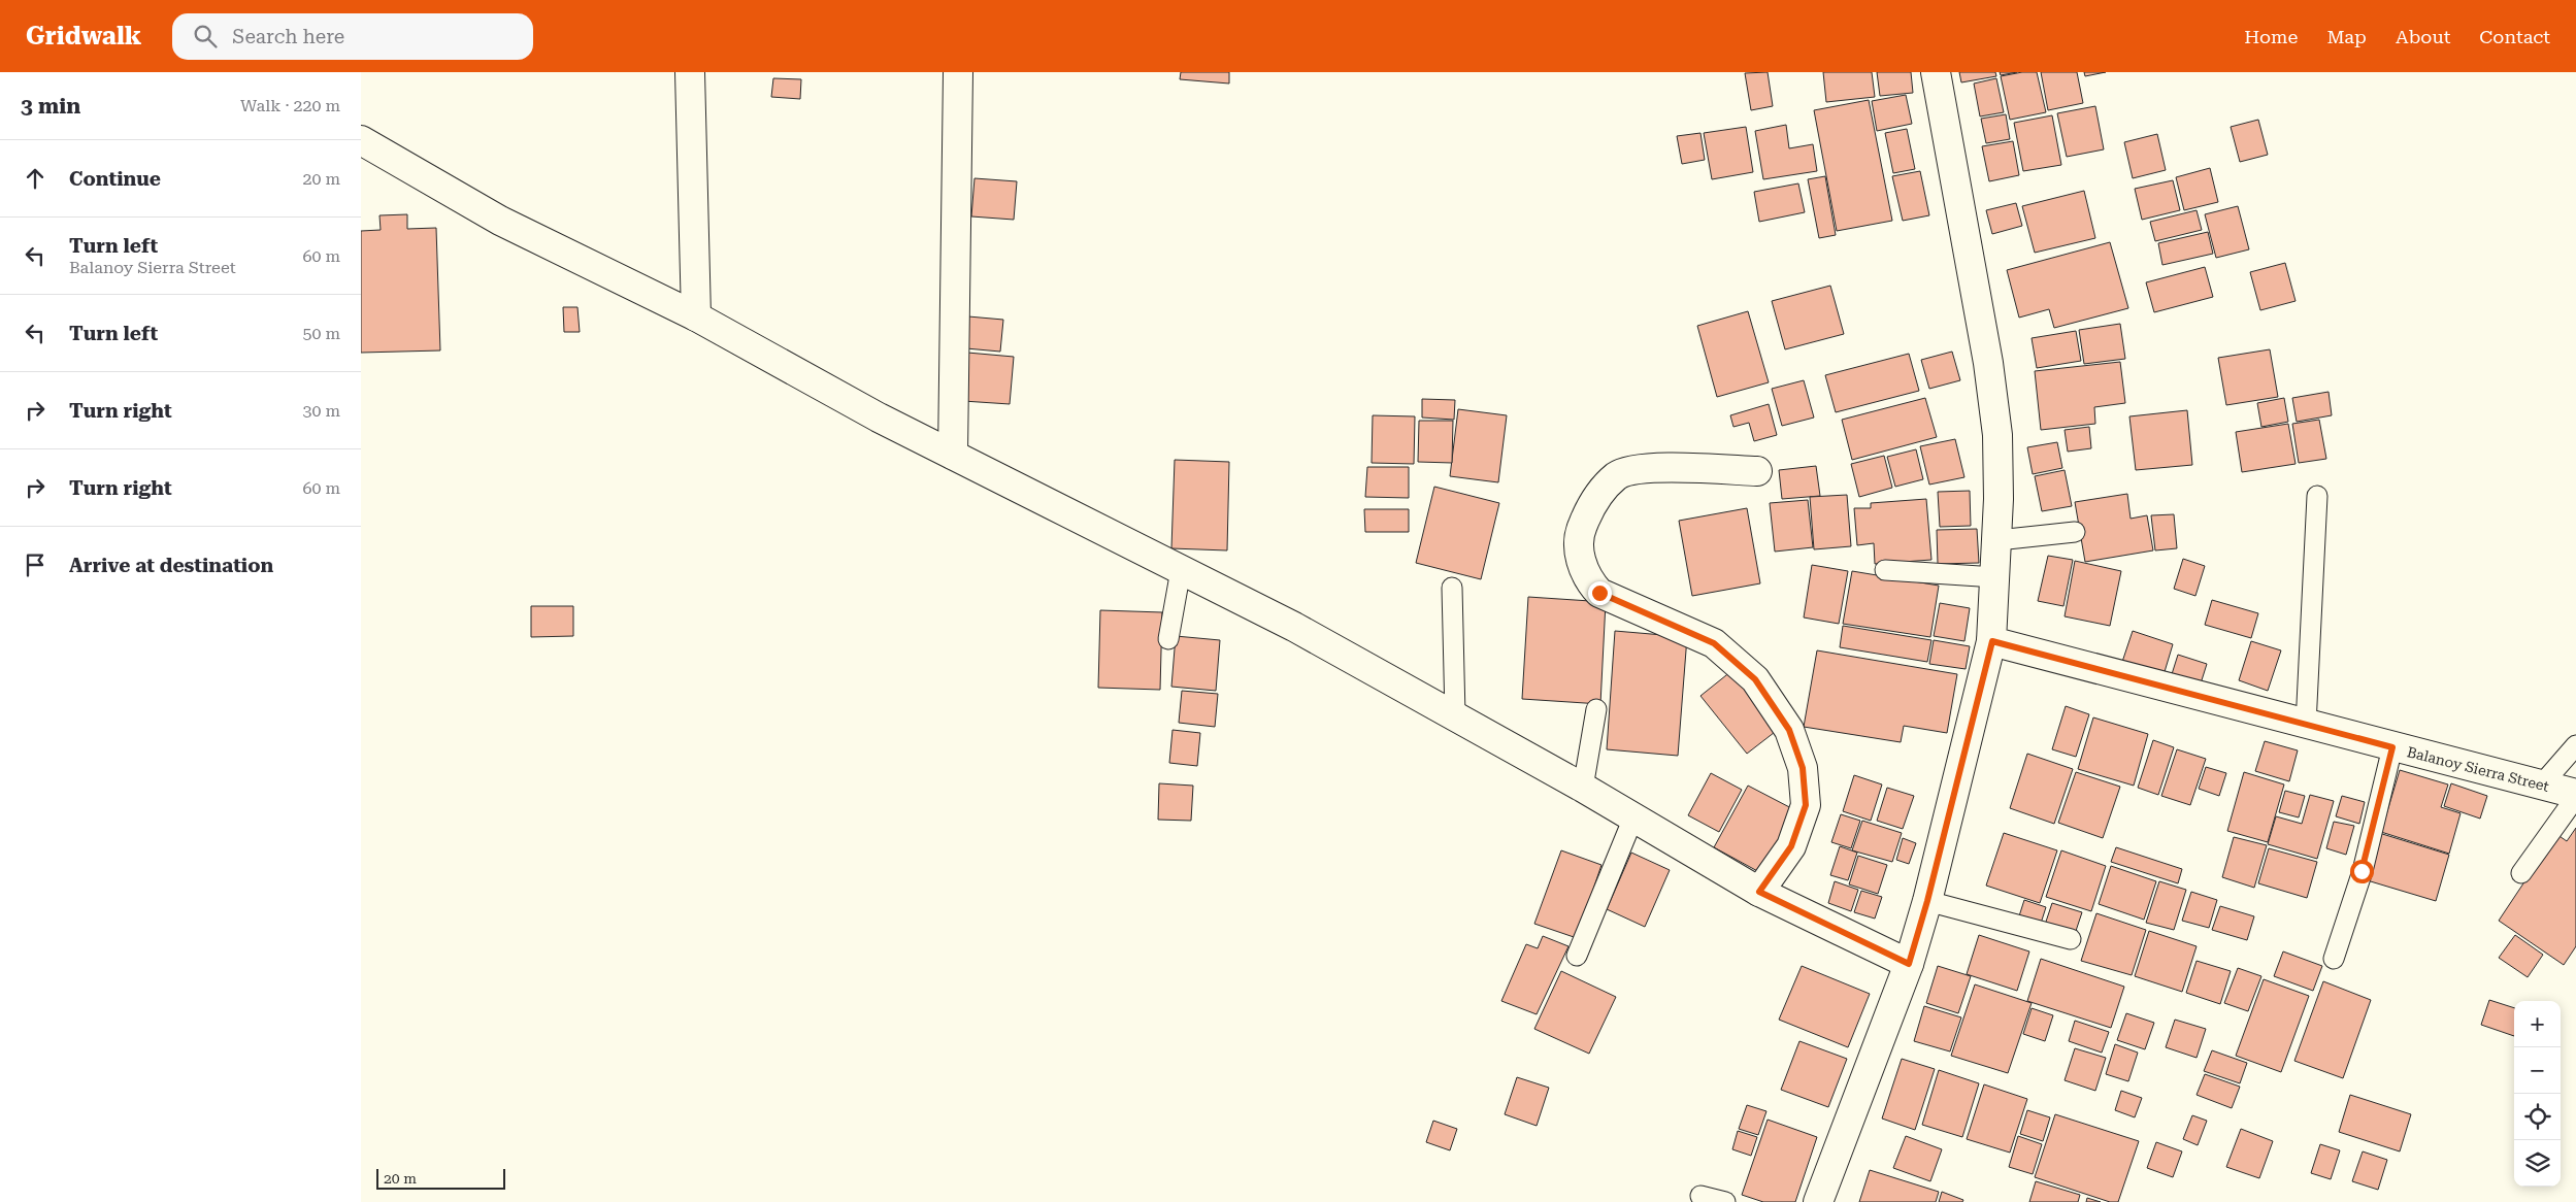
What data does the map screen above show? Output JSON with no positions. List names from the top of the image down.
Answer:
{
  "streets": {
    "street": ["Balanoy Sierra Street"]
  },
  "scale_bar": "20 m",
  "page": {
    "header": "Gridwalk",
    "search": "Search here",
    "nav": [
      "Home",
      "Map",
      "About",
      "Contact"
    ],
    "heading": ["3 min", "Walk · 220 m"],
    "list": [
      ["Continue", "20 m"],
      ["Turn left", "Balanoy Sierra Street", "60 m"],
      ["Turn left", "50 m"],
      ["Turn right", "30 m"],
      ["Turn right", "60 m"],
      "Arrive at destination"
    ],
    "map_buttons": ["+", "−"],
    "scale": "20 m"
  }
}
